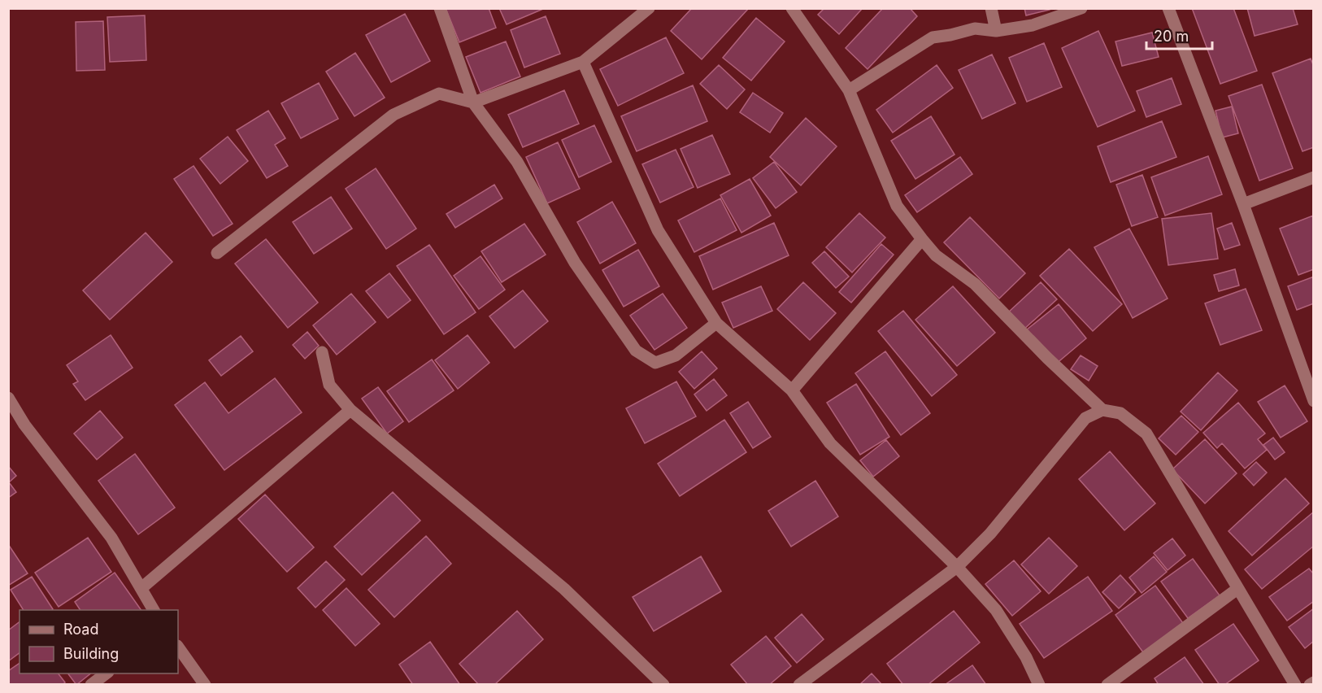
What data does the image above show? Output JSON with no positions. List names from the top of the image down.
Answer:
{
  "legend": ["Road", "Building"],
  "scale_bar": "20 m"
}
